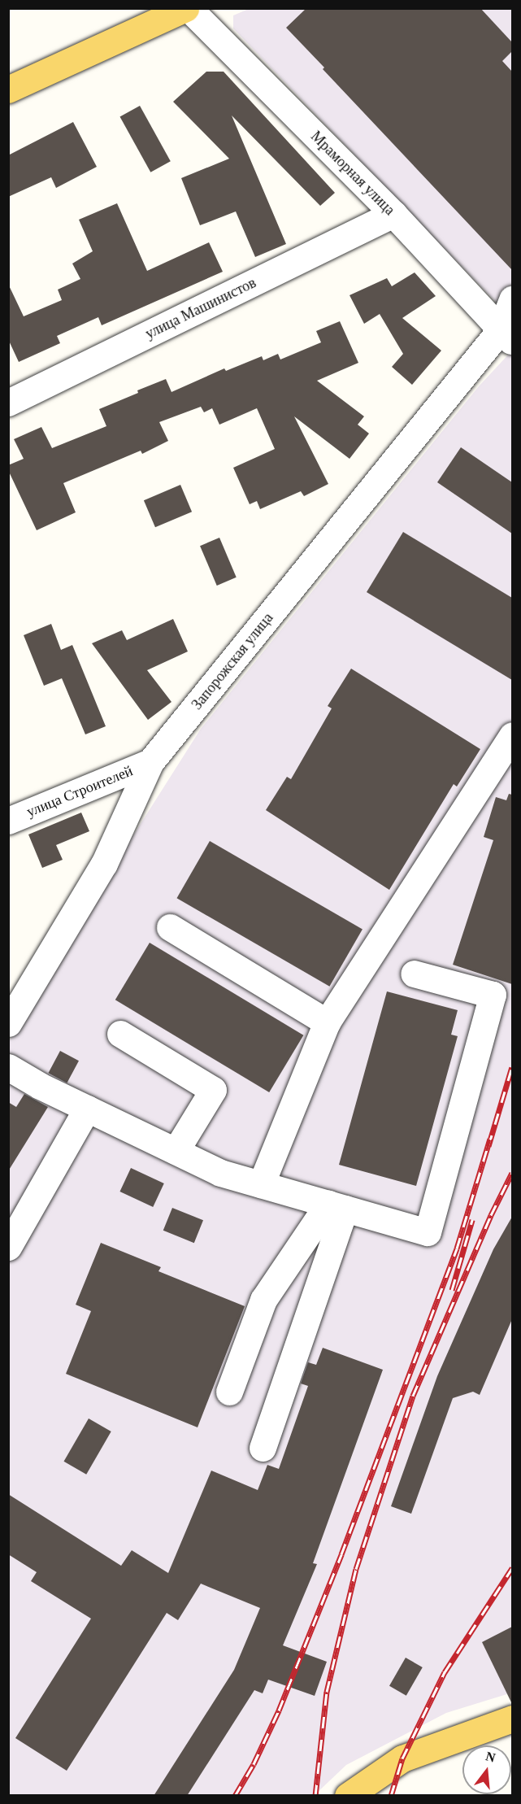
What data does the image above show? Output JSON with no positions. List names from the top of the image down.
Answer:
{
  "streets": {
    "street": [
      "Мраморная улица",
      "улица Машинистов",
      "Запорожская улица",
      "улица Строителей"
    ]
  },
  "crossings": [
    ["Мраморная улица", "улица Машинистов"],
    ["Мраморная улица", "Запорожская улица"],
    ["Запорожская улица", "улица Строителей"]
  ],
  "north": "top"
}
